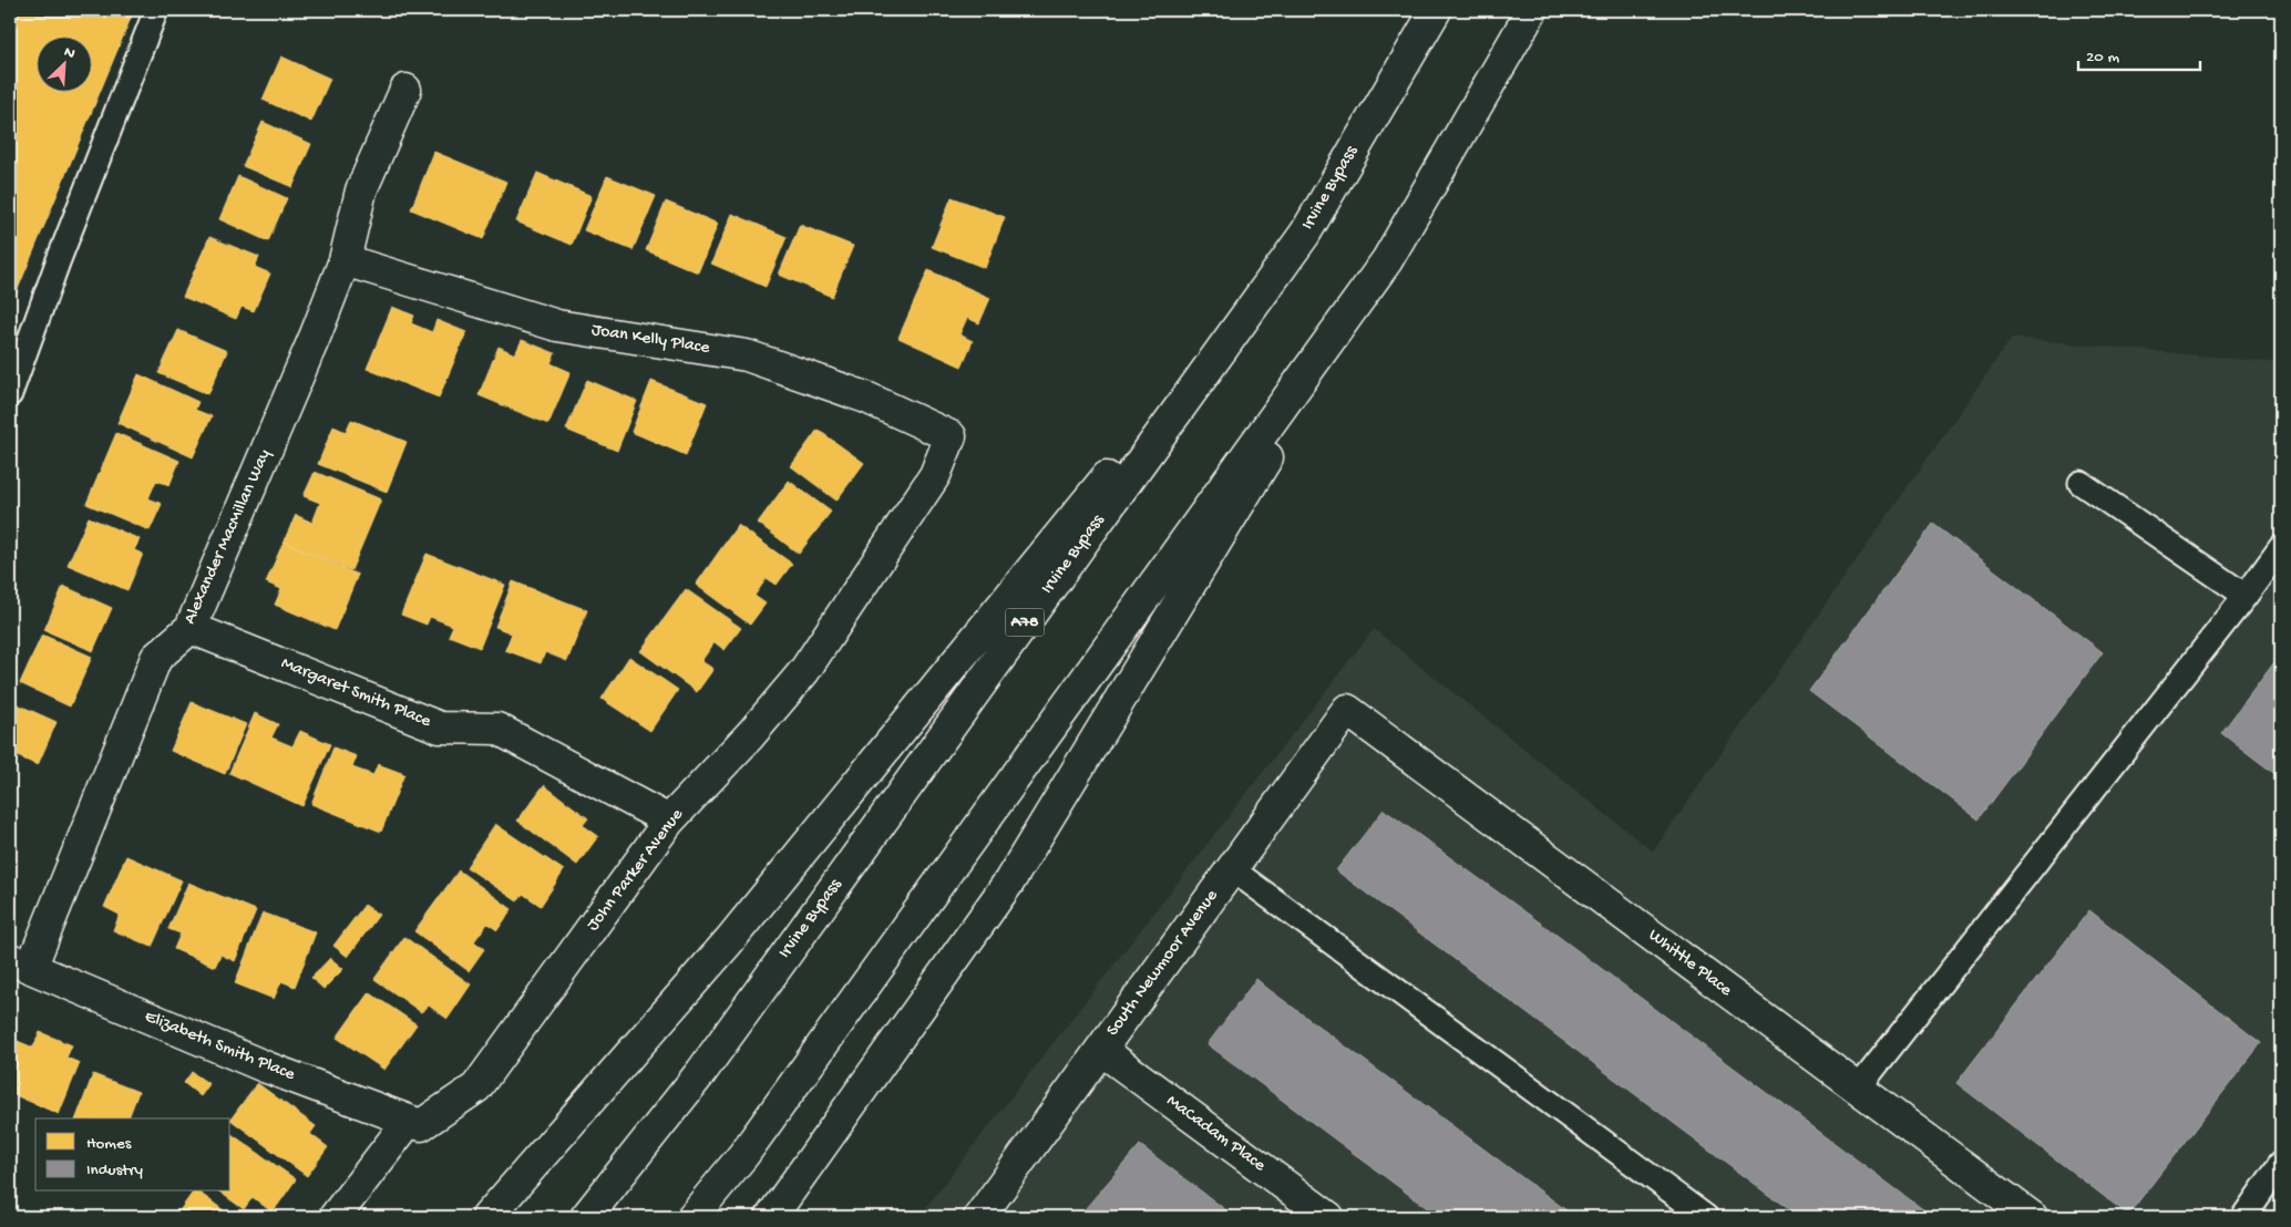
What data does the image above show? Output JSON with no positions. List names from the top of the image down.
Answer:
{
  "streets": {
    "main road": [
      "Irvine Bypass",
      "Joan Kelly Place",
      "Alexander MacMillan Way",
      "A78",
      "Margaret Smith Place",
      "John Parker Avenue",
      "South Newmoor Avenue",
      "Whittle Place",
      "Elizabeth Smith Place",
      "MaCadam Place"
    ]
  },
  "crossings": [
    ["Irvine Bypass", "A78"],
    ["Joan Kelly Place", "Alexander MacMillan Way"],
    ["Joan Kelly Place", "John Parker Avenue"],
    ["Alexander MacMillan Way", "Margaret Smith Place"],
    ["Alexander MacMillan Way", "Elizabeth Smith Place"],
    ["Margaret Smith Place", "John Parker Avenue"],
    ["John Parker Avenue", "Elizabeth Smith Place"],
    ["South Newmoor Avenue", "Whittle Place"],
    ["South Newmoor Avenue", "MaCadam Place"]
  ],
  "legend": ["Homes", "Industry"],
  "scale_bar": "20 m",
  "north": "top right"
}
